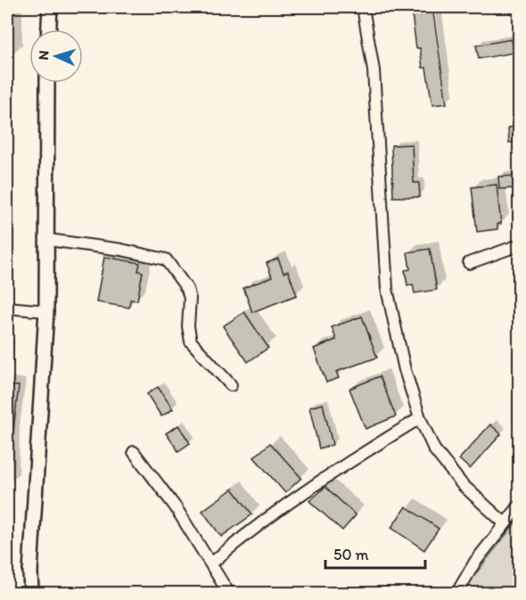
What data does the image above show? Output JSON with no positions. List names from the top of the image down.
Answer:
{
  "scale_bar": "50 m",
  "north": "left"
}
